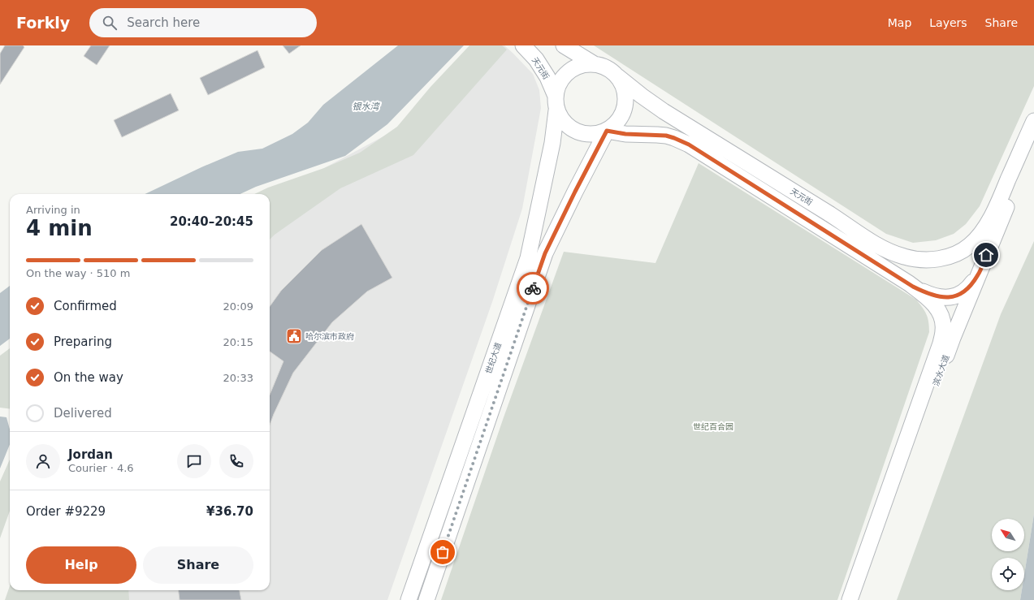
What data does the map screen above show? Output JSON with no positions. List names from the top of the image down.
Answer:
{
  "streets": {
    "main road": ["天元街", "世纪大道", "滨水大道"]
  },
  "crossings": [
    ["天元街", "世纪大道"],
    ["天元街", "滨水大道"]
  ],
  "water": ["银水湾"],
  "parks": ["世纪百合园"],
  "places": {
    "public building": ["哈尔滨市政府"]
  },
  "north": "top left",
  "page": {
    "header": "Forkly",
    "search": "Search here",
    "nav": ["Map", "Layers", "Share"],
    "heading": ["4 min", "Arriving in", "20:40–20:45"],
    "panel": [
      "Jordan",
      "Courier · 4.6",
      "Order #9229",
      "¥36.70"
    ],
    "bar": "On the way · 510 m",
    "list": [
      ["Confirmed", "20:09"],
      ["Preparing", "20:15"],
      ["On the way", "20:33"],
      "Delivered"
    ],
    "buttons": ["Help", "Share"]
  }
}
